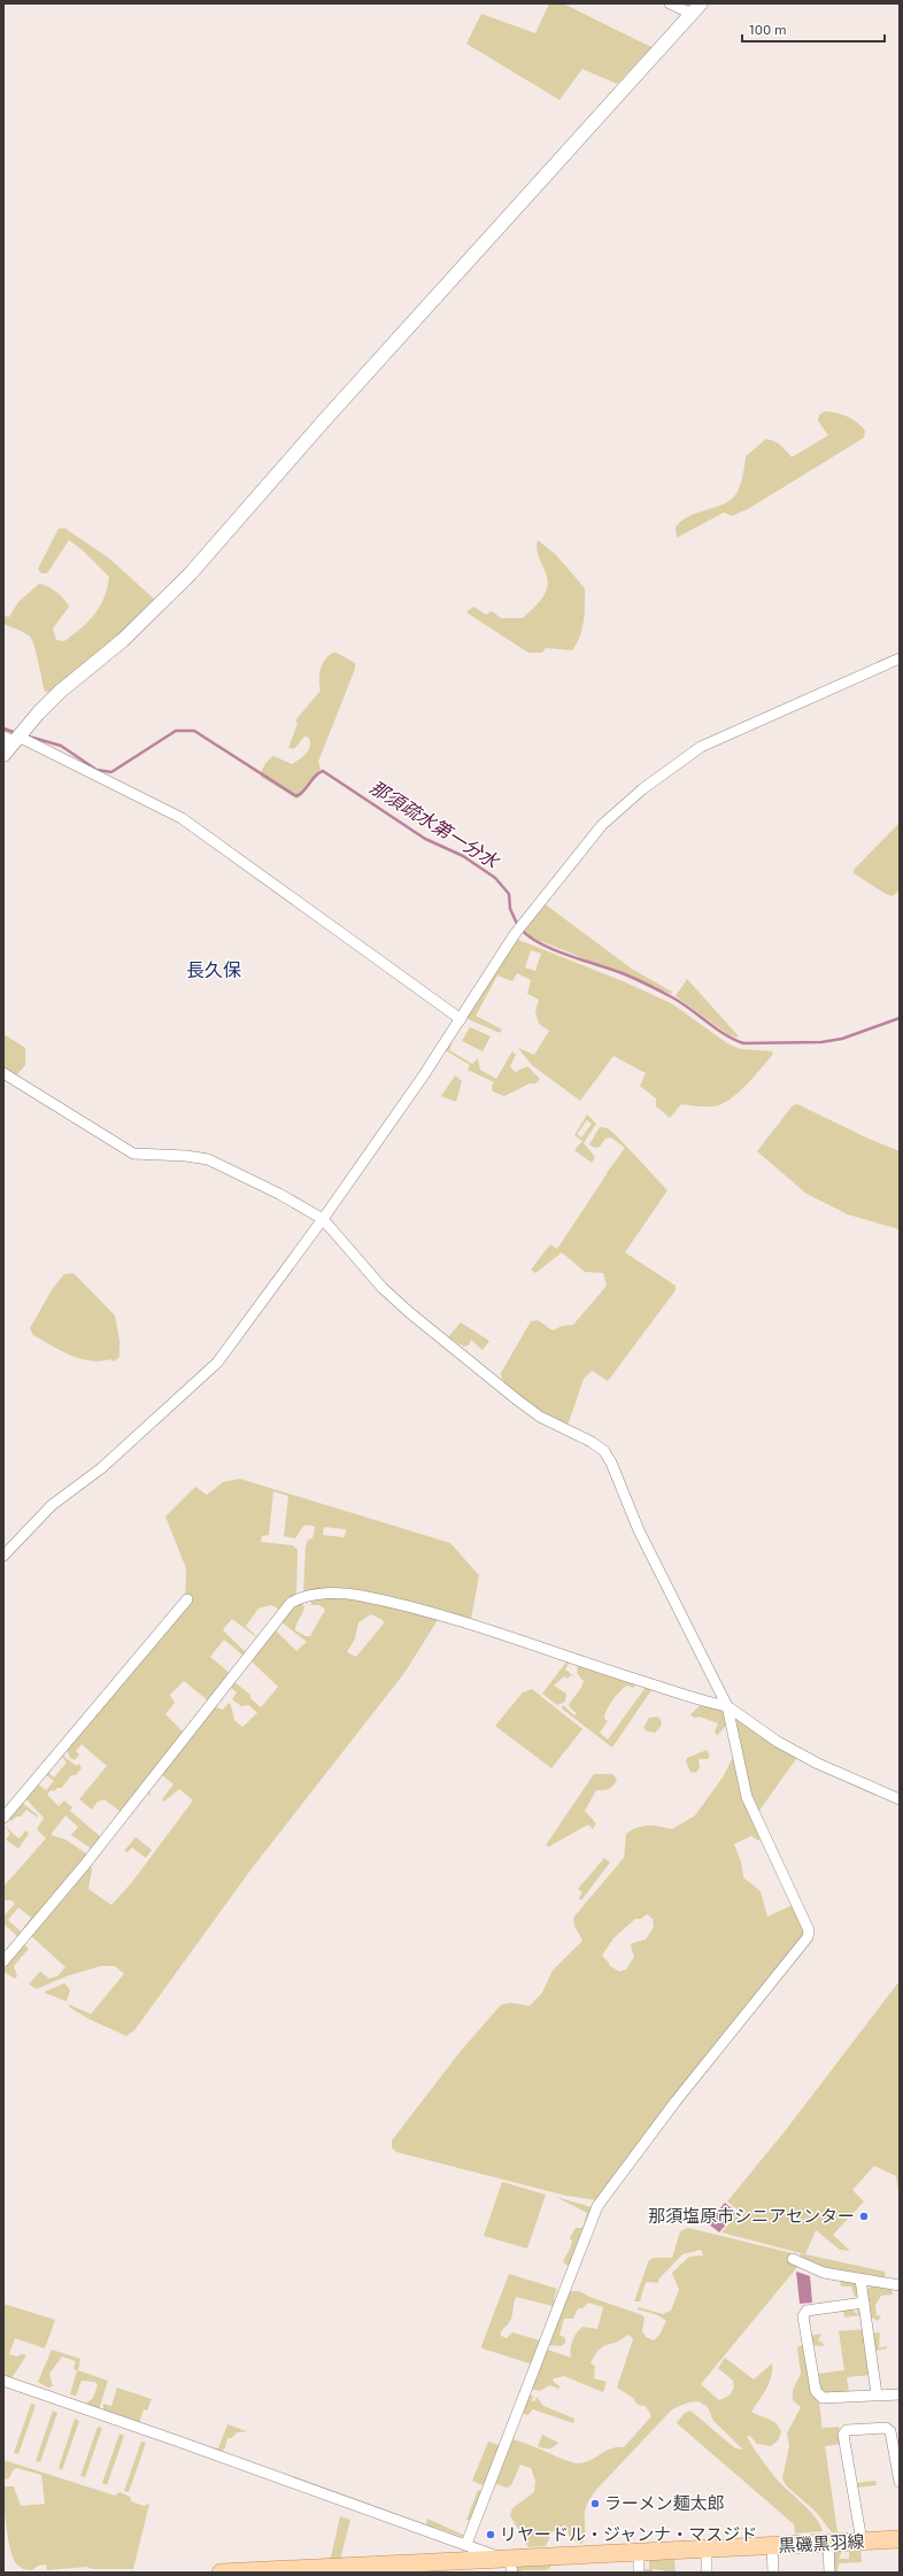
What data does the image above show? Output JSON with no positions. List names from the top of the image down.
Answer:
{
  "streets": {
    "main road": ["黒磯黒羽線"]
  },
  "districts": ["長久保"],
  "water": ["那須疏水第一分水"],
  "places": ["那須塩原市シニアセンター", "ラーメン麺太郎", "リヤードル・ジャンナ・マスジド"],
  "scale_bar": "100 m"
}
